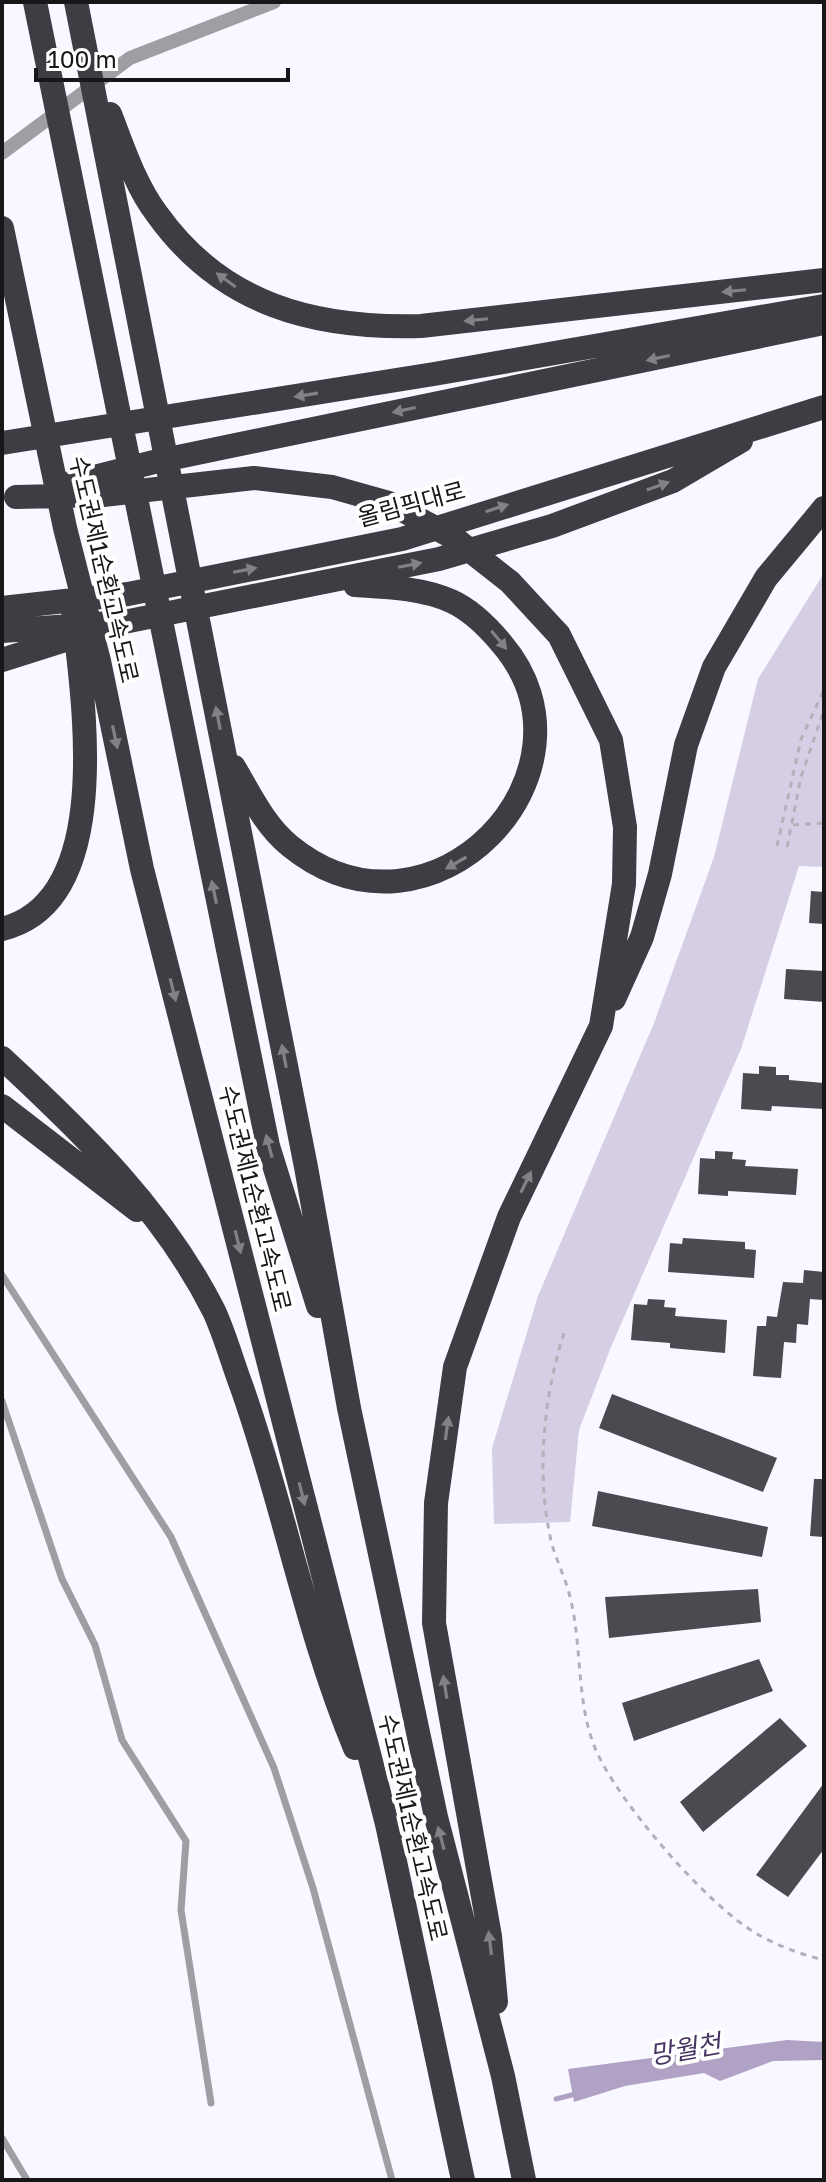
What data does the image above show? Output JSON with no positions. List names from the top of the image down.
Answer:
{
  "streets": {
    "highway": ["올림픽대로", "수도권제1순환고속도로"]
  },
  "water": ["망월천"],
  "scale_bar": "100 m"
}
